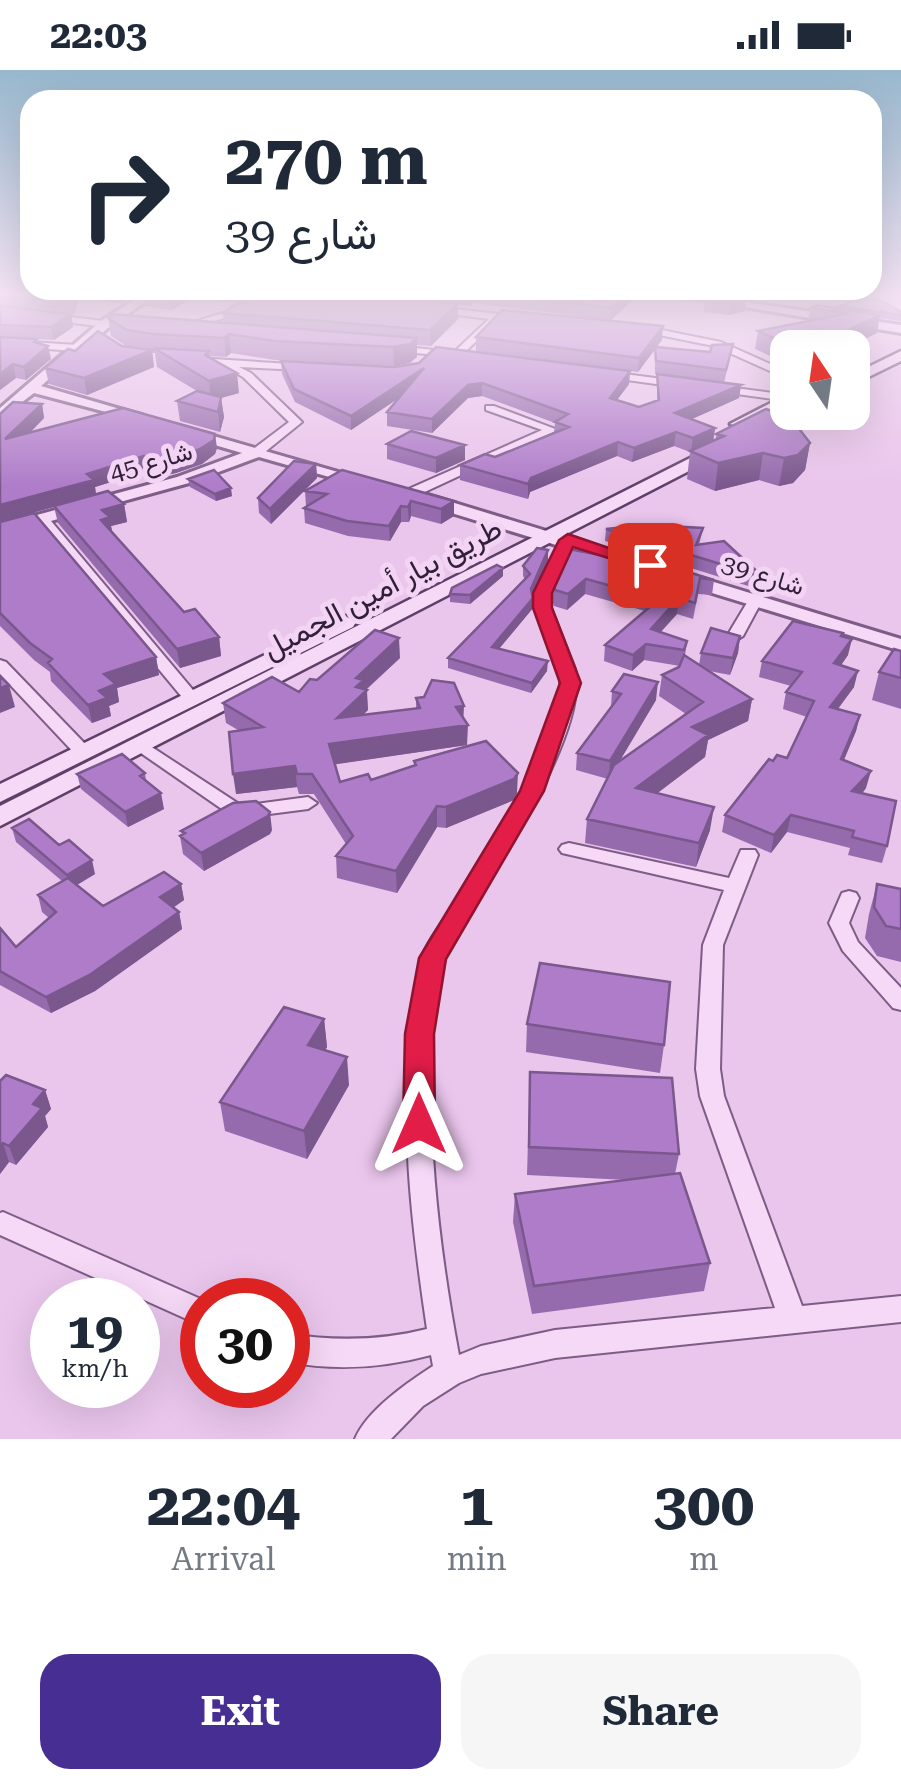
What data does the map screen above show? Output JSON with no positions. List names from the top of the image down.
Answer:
{
  "streets": {
    "main road": ["طريق بيار أمين الجميل"],
    "street": ["شارع 45", "شارع 39"]
  },
  "crossings": [
    ["شارع 39", "طريق بيار أمين الجميل"]
  ],
  "north": "top",
  "page": {
    "status": "22:03",
    "turn": ["270 m", "شارع 39"],
    "speed": "19 km/h",
    "limit": "30",
    "eta": [
      "22:04",
      "Arrival",
      "1",
      "min",
      "300",
      "m"
    ],
    "buttons": ["Exit", "Share"]
  }
}
